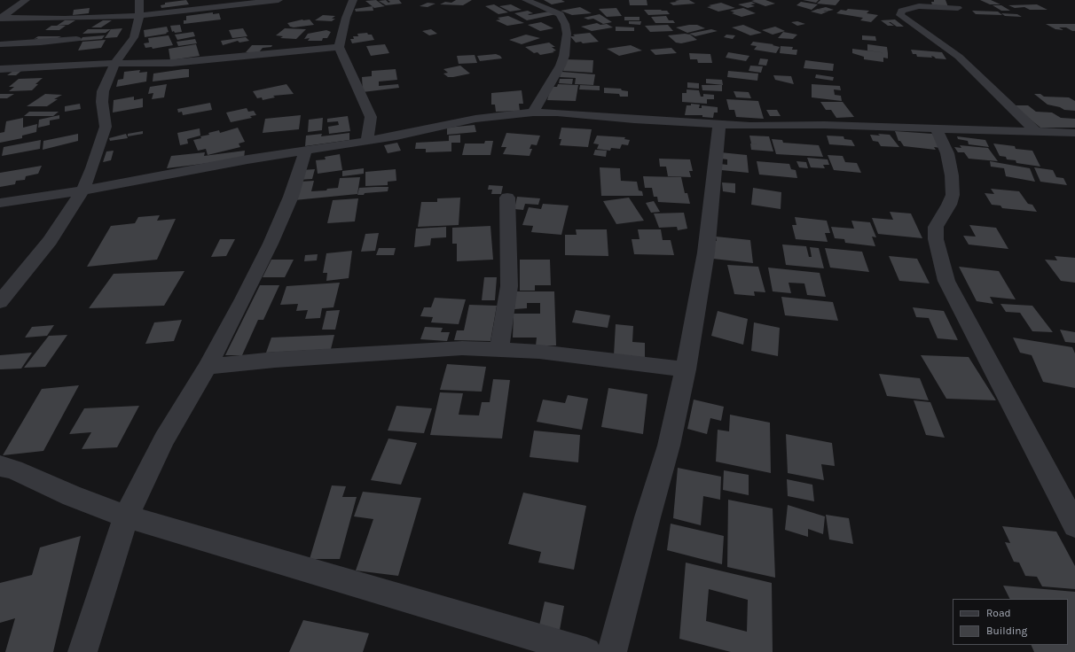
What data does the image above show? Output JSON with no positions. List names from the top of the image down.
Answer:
{
  "legend": ["Road", "Building"]
}
